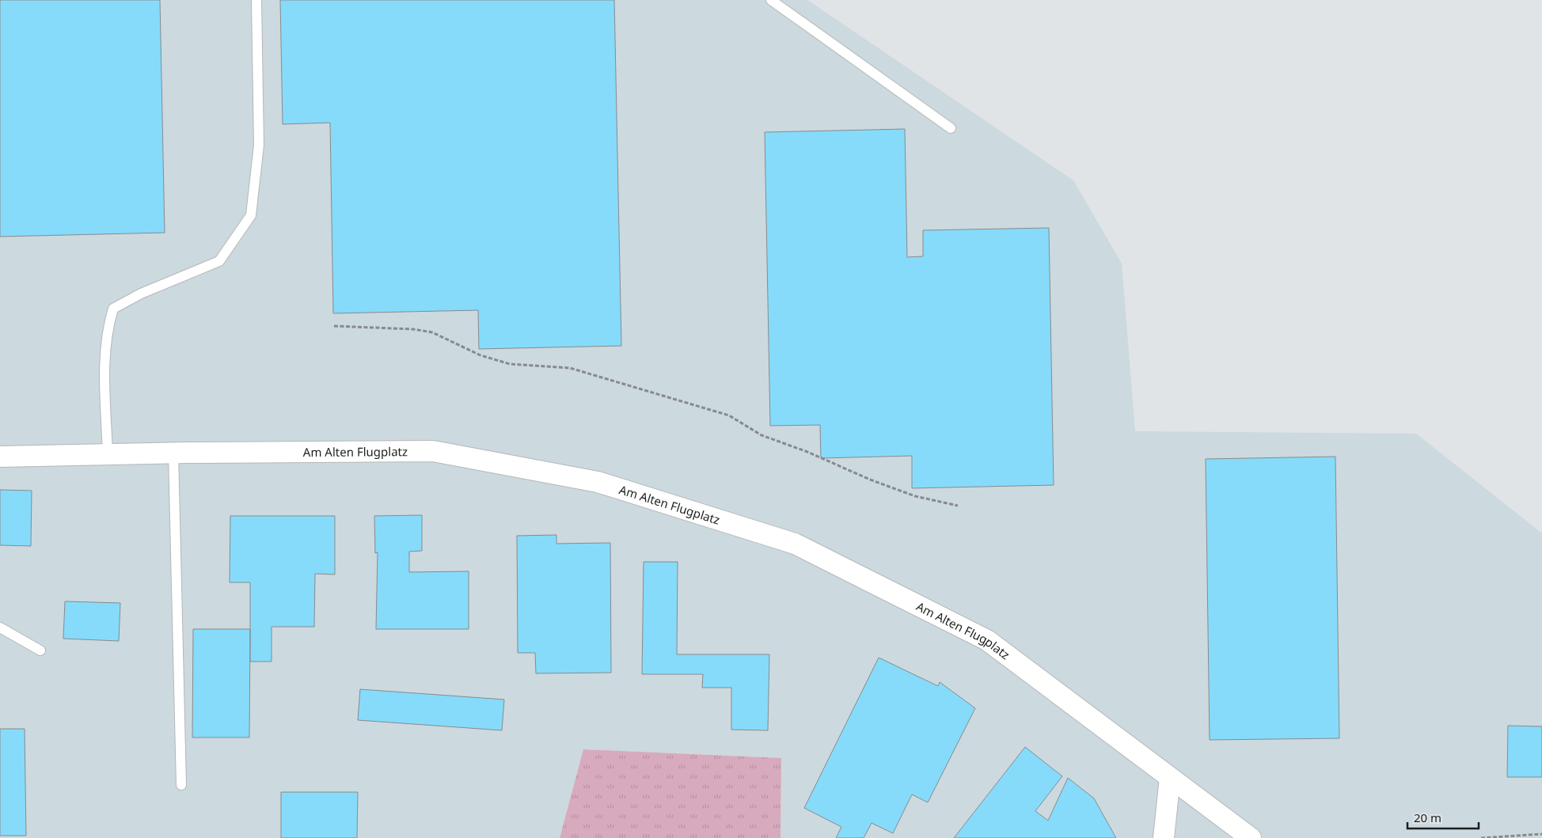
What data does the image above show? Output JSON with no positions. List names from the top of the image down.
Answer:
{
  "streets": {
    "street": ["Am Alten Flugplatz"]
  },
  "scale_bar": "20 m"
}
